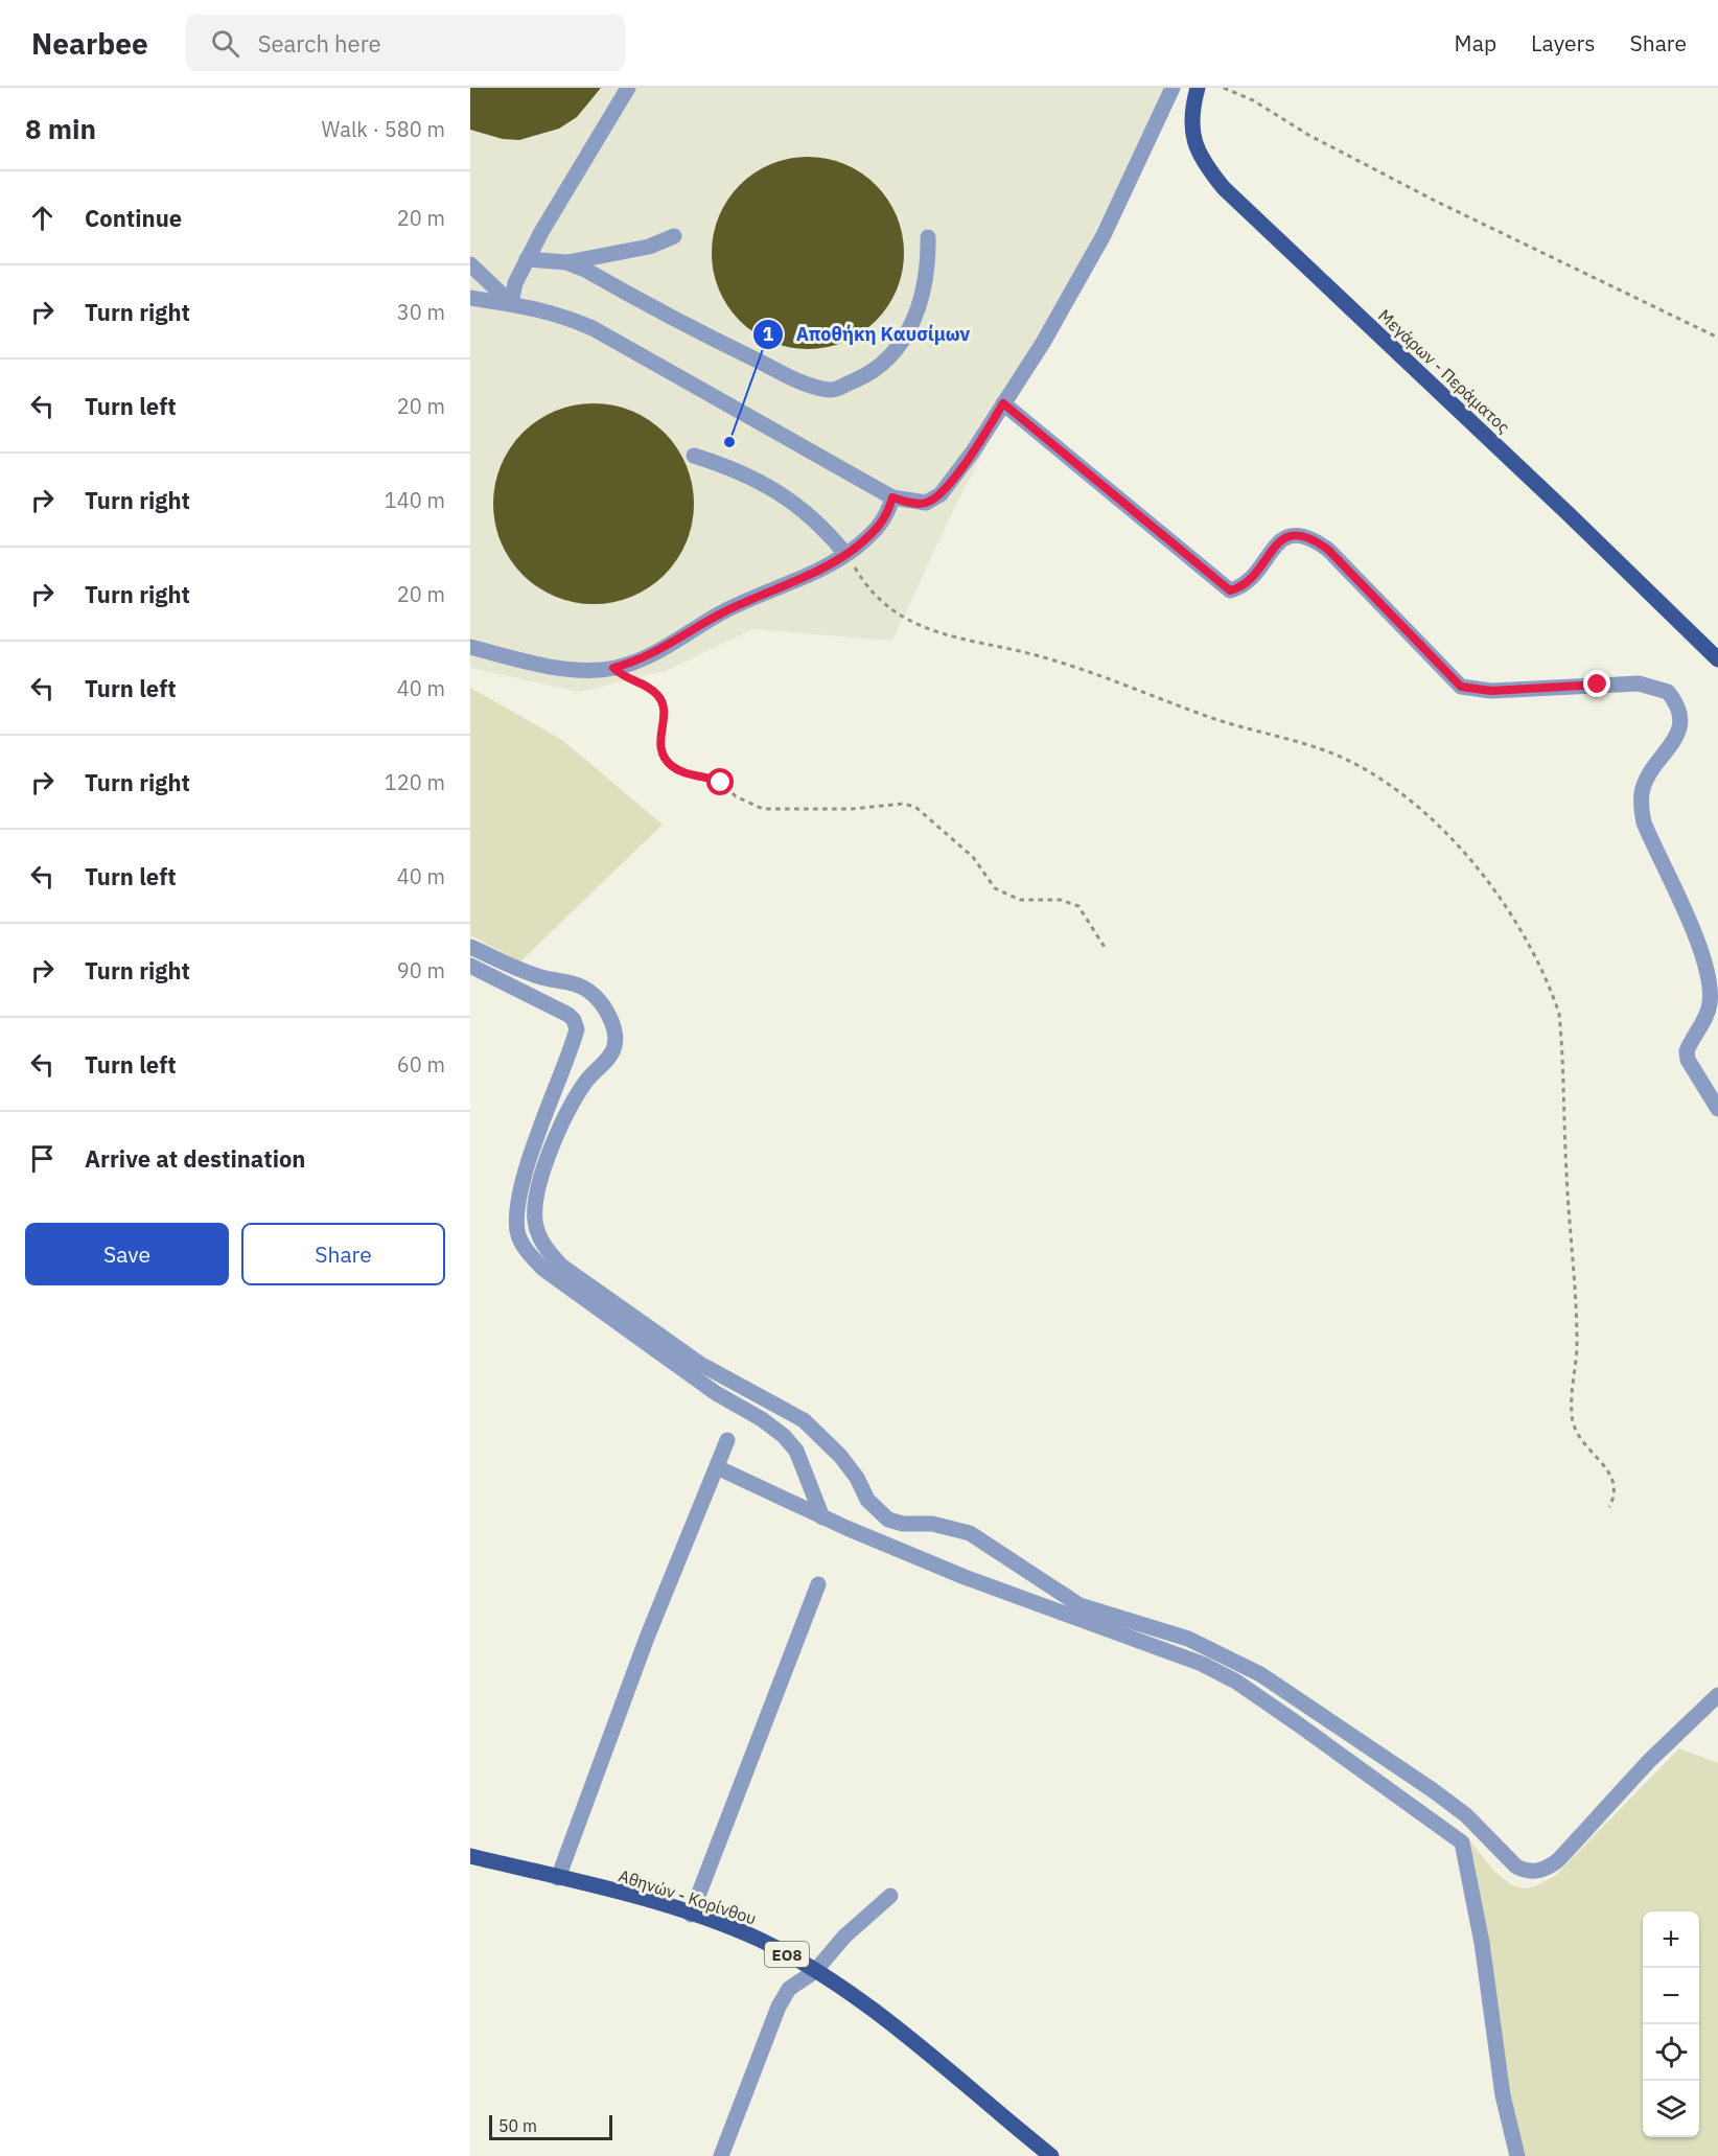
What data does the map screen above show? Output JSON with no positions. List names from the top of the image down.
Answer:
{
  "streets": {
    "main road": ["Μεγάρων - Περάματος", "Αθηνών - Κορίνθου", "ΕΟ8"]
  },
  "places": ["Αποθήκη Καυσίμων"],
  "scale_bar": "50 m",
  "page": {
    "header": "Nearbee",
    "search": "Search here",
    "nav": ["Map", "Layers", "Share"],
    "heading": ["8 min", "Walk · 580 m"],
    "list": [
      ["Continue", "20 m"],
      ["Turn right", "30 m"],
      ["Turn left", "20 m"],
      ["Turn right", "140 m"],
      ["Turn right", "20 m"],
      ["Turn left", "40 m"],
      ["Turn right", "120 m"],
      ["Turn left", "40 m"],
      ["Turn right", "90 m"],
      ["Turn left", "60 m"],
      "Arrive at destination"
    ],
    "buttons": ["Save", "Share"],
    "map_buttons": ["+", "−"],
    "scale": "50 m"
  }
}
